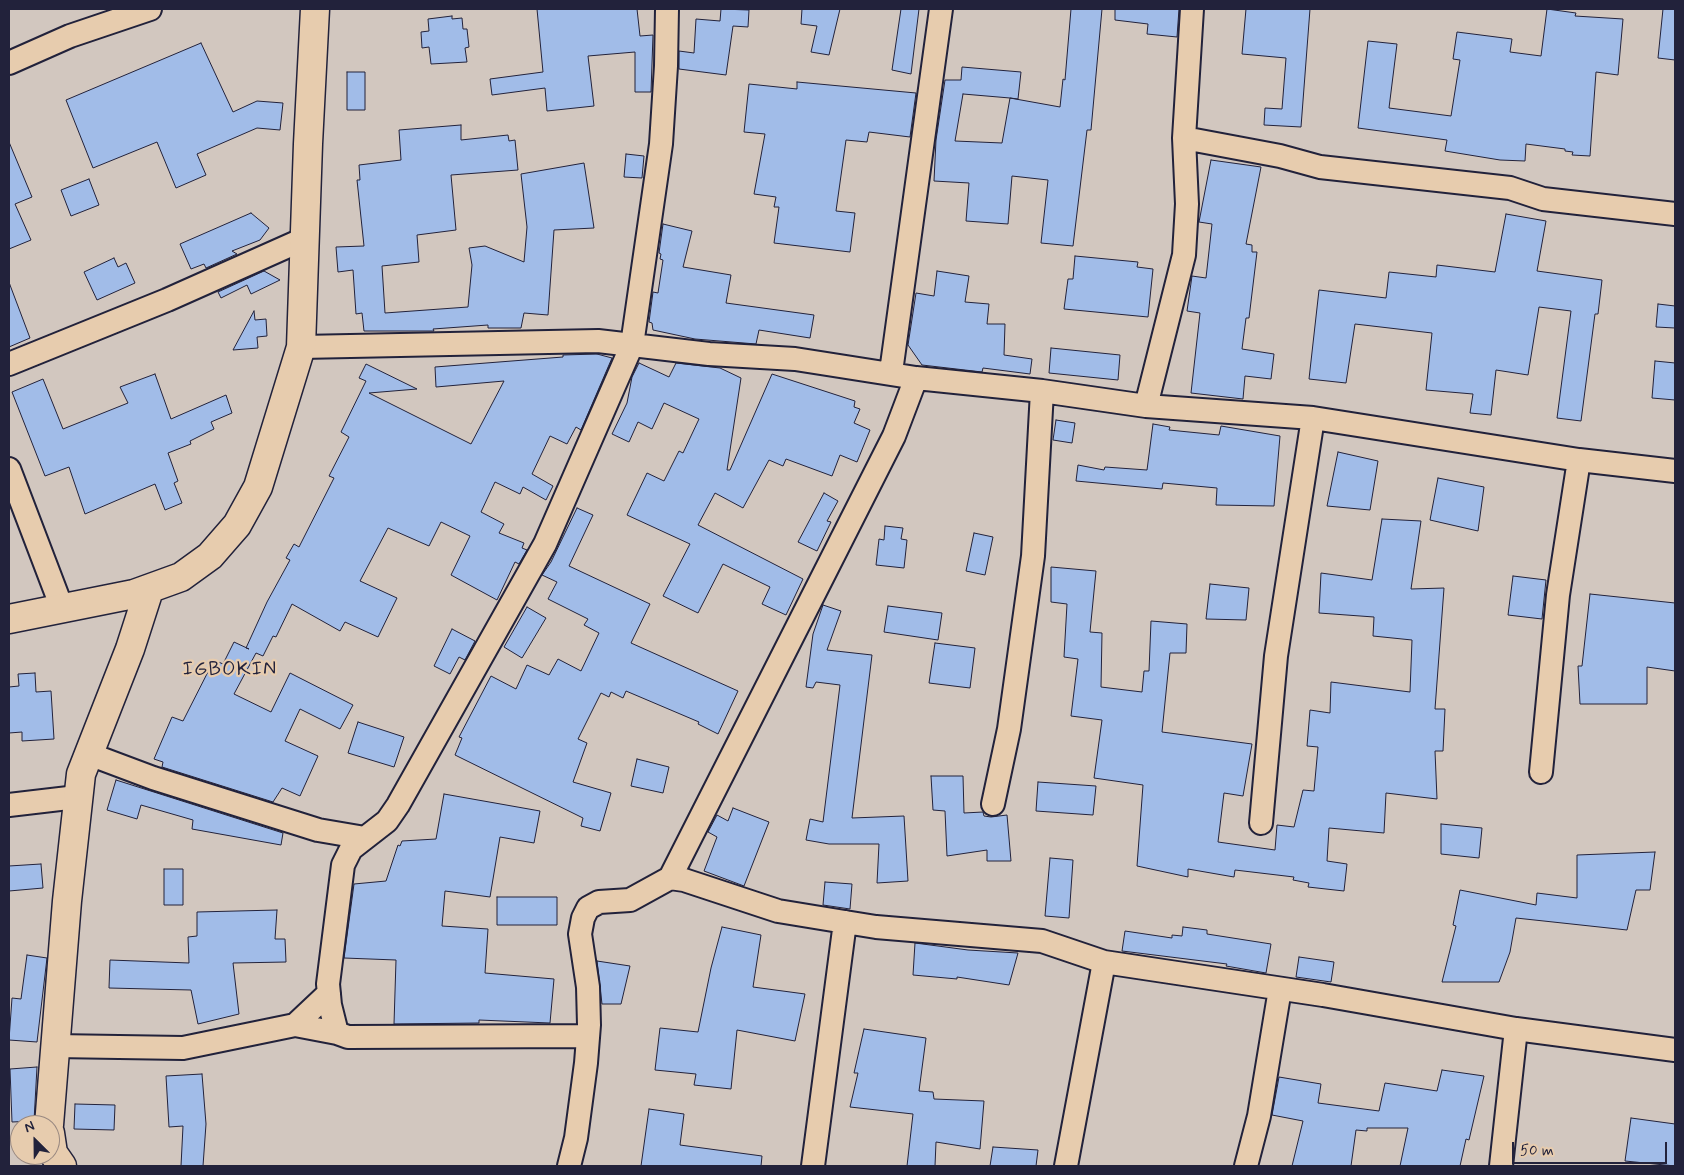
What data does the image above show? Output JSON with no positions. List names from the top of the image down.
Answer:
{
  "districts": ["IGBOKIN"],
  "scale_bar": "50 m",
  "north": "top left"
}
